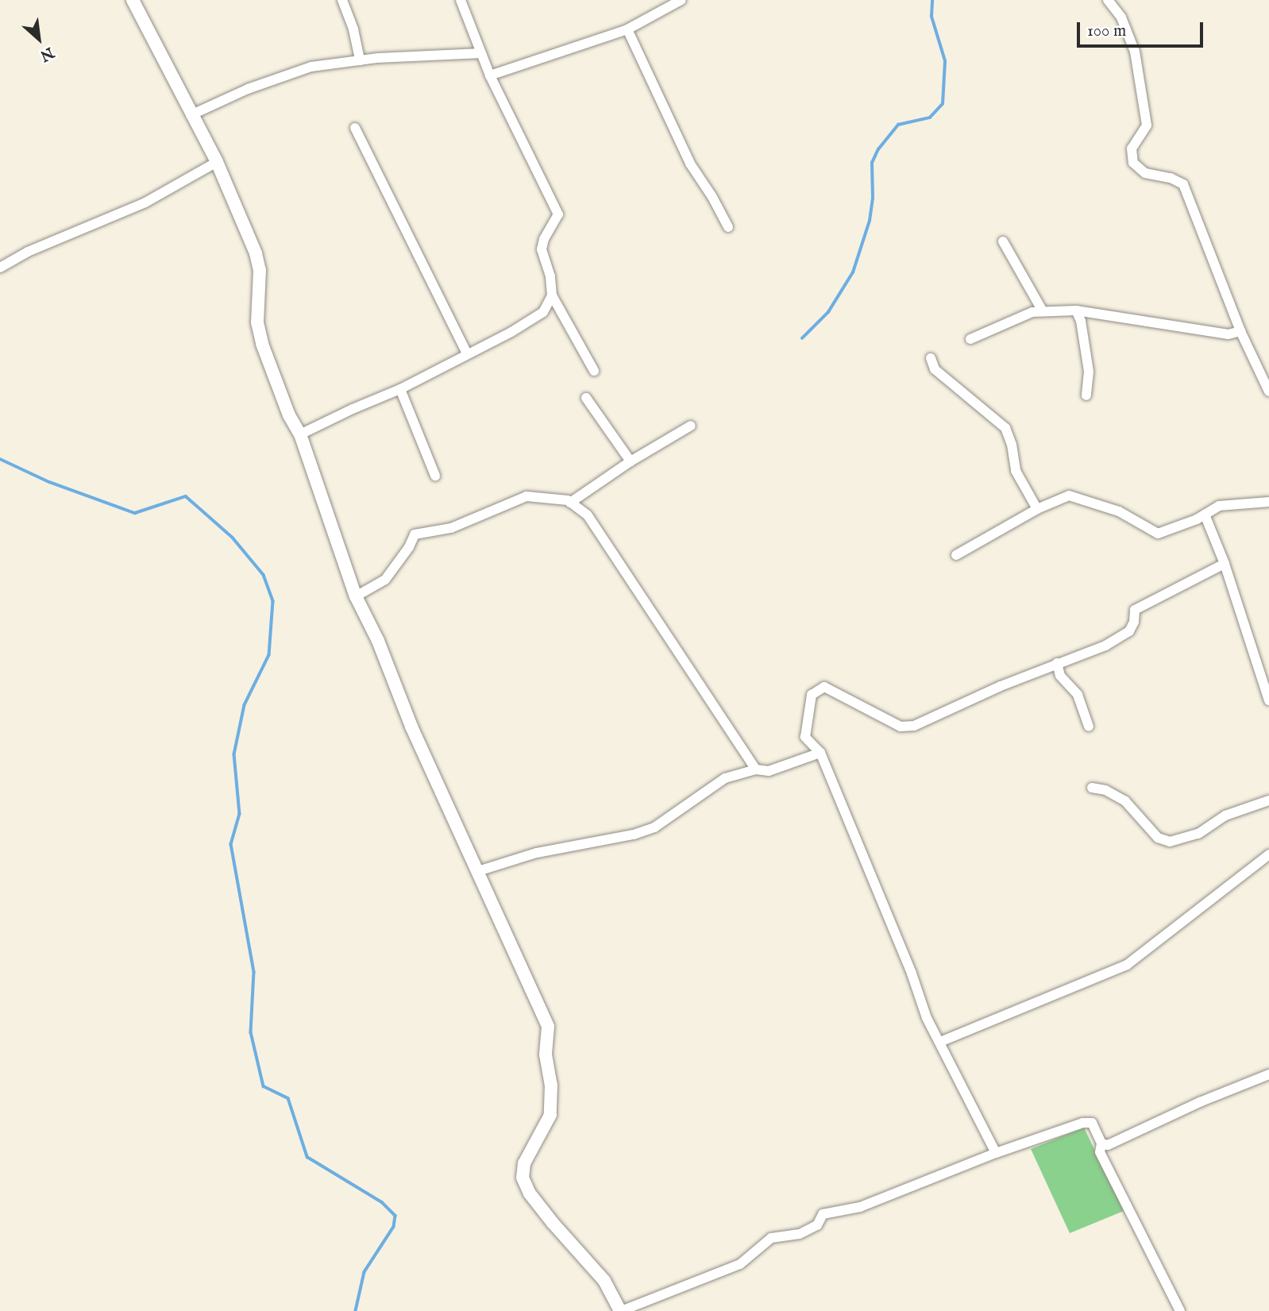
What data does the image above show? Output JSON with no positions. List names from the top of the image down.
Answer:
{
  "scale_bar": "100 m",
  "north": "bottom right"
}
